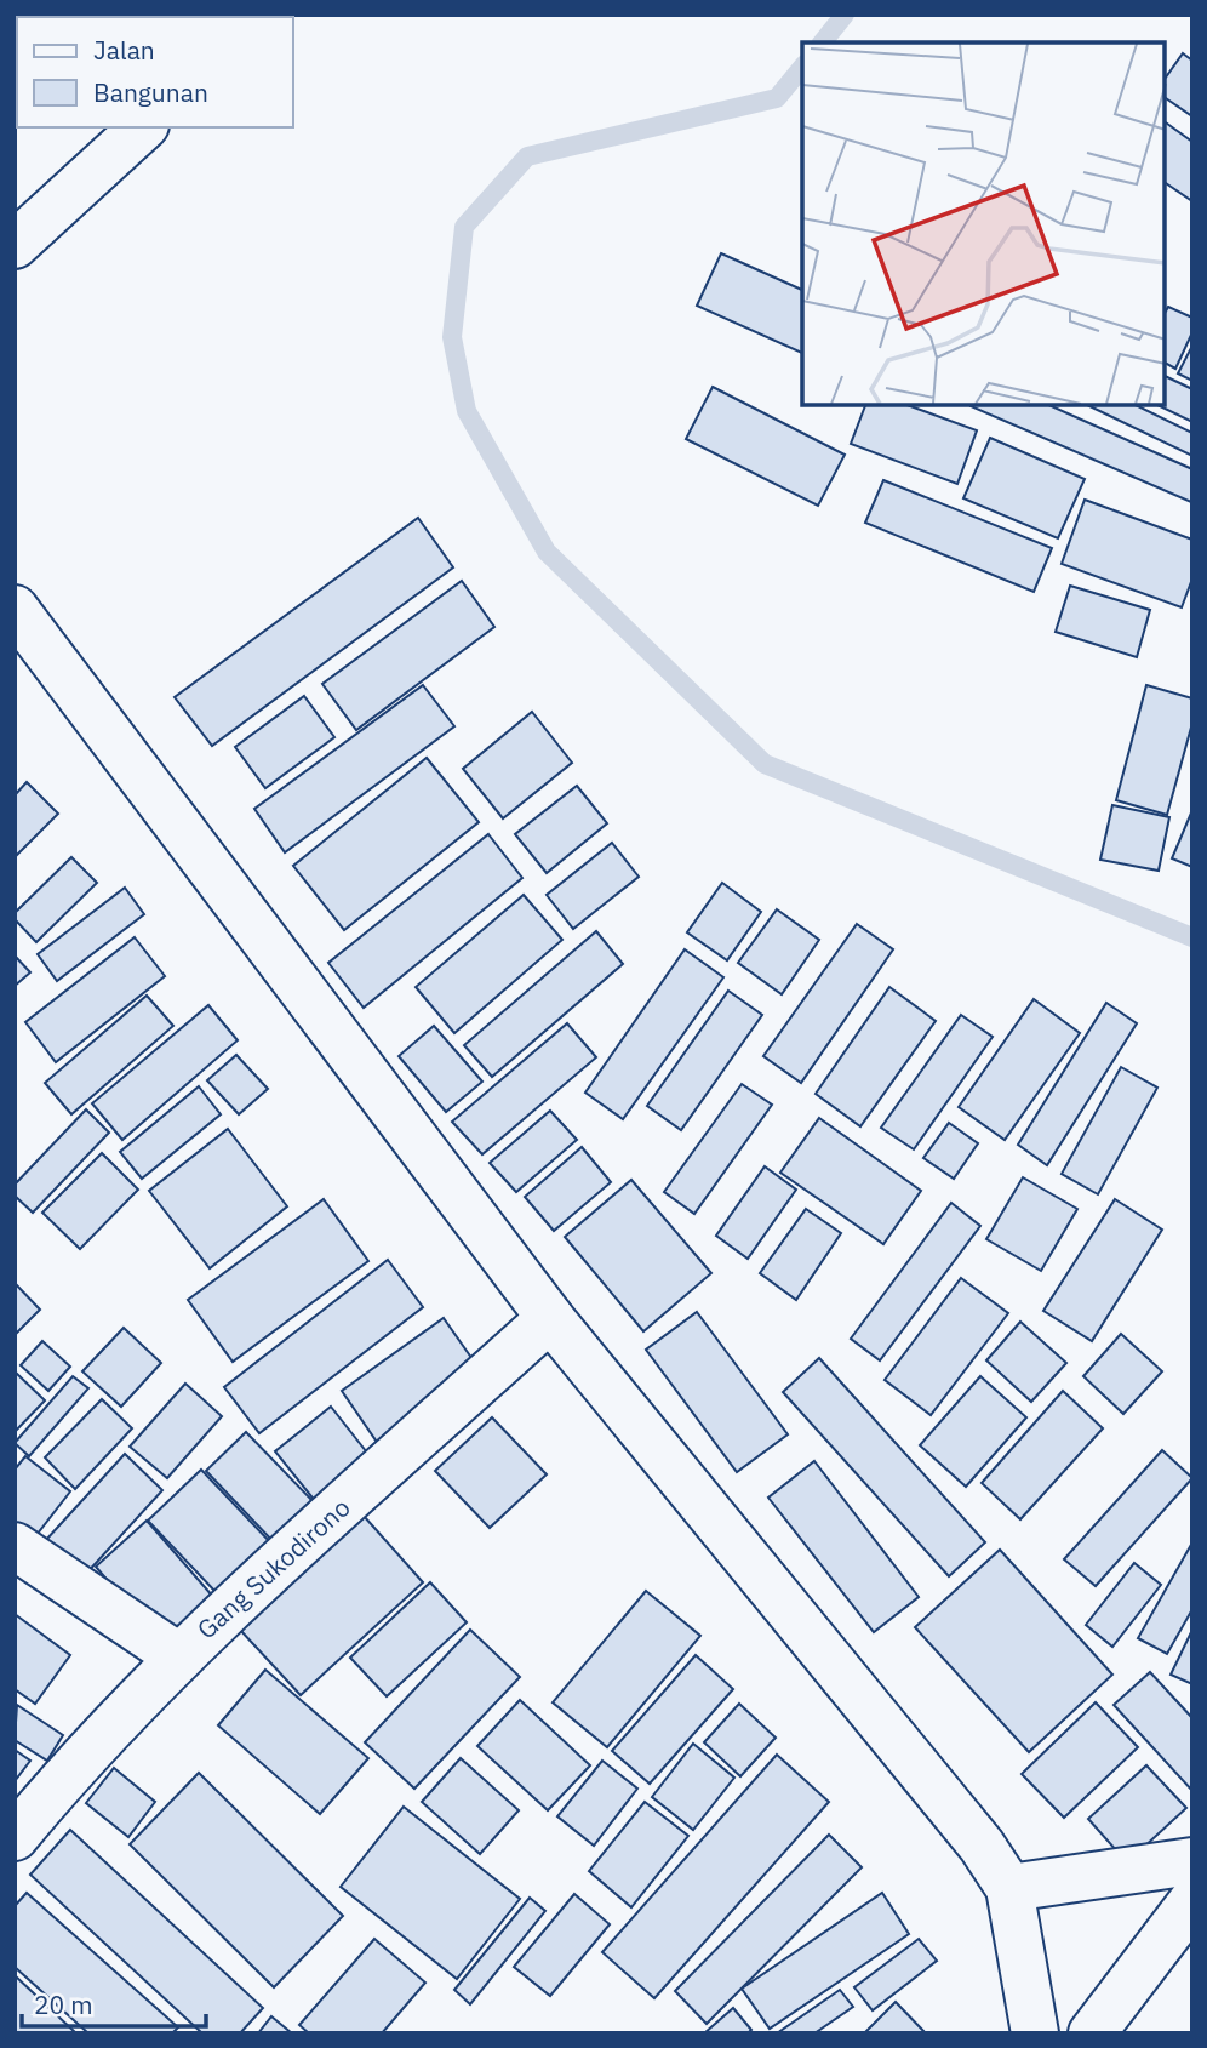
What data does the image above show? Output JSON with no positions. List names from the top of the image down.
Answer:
{
  "streets": {
    "main road": ["Gang Sukodirono"]
  },
  "legend": ["Jalan", "Bangunan"],
  "scale_bar": "20 m"
}
